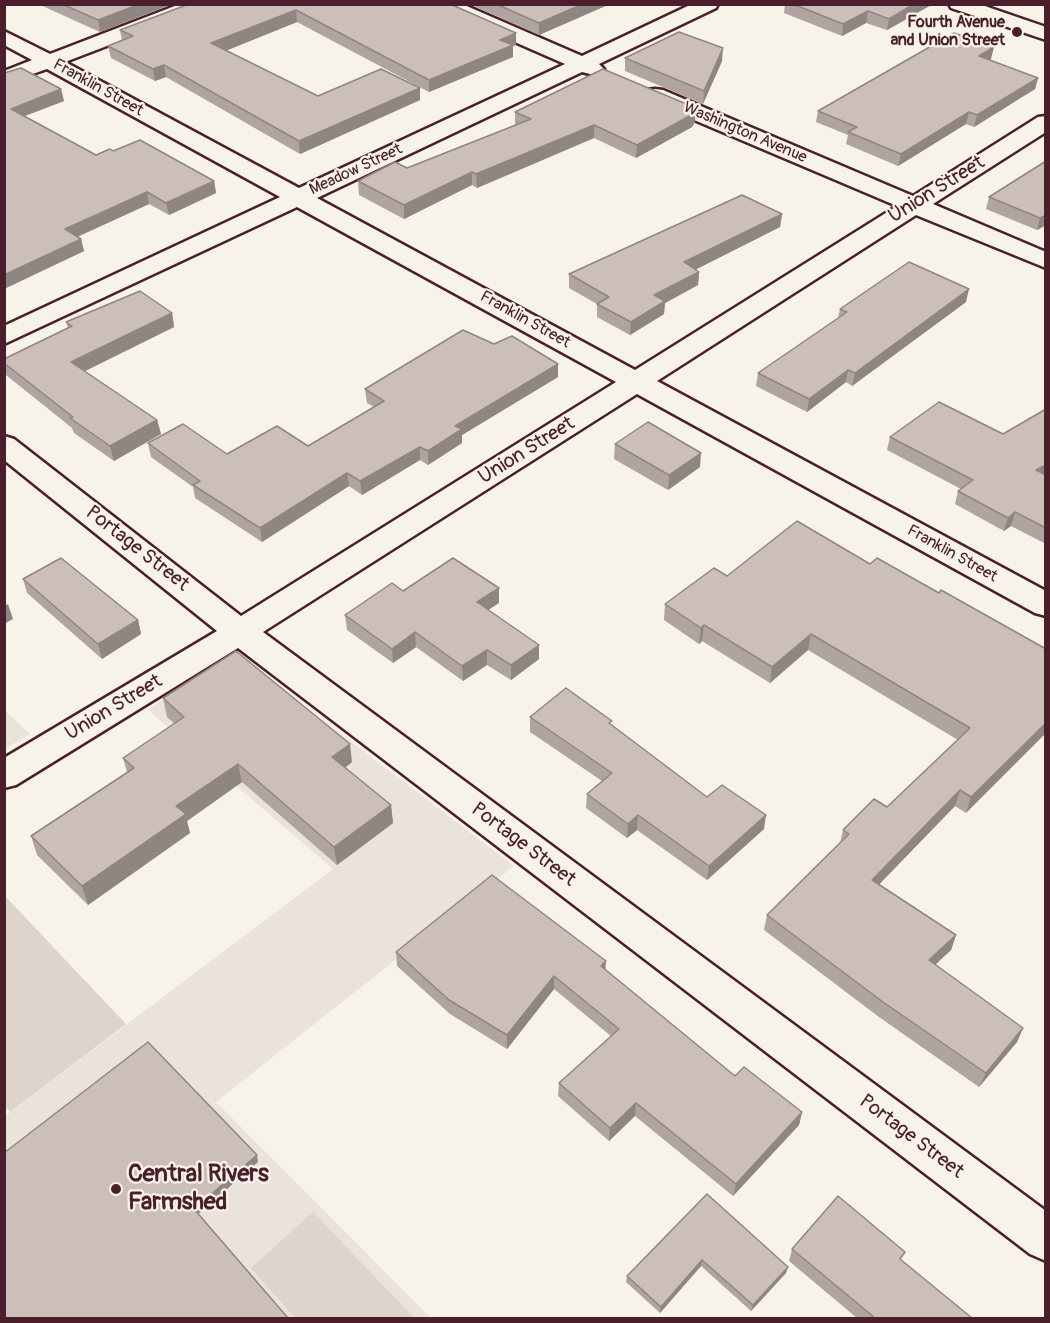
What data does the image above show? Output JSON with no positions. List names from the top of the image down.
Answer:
{
  "streets": {
    "street": [
      "Franklin Street",
      "Washington Avenue",
      "Meadow Street",
      "Union Street",
      "Portage Street"
    ]
  },
  "crossings": [
    ["Franklin Street", "Meadow Street"],
    ["Franklin Street", "Union Street"],
    ["Washington Avenue", "Union Street"],
    ["Union Street", "Portage Street"]
  ],
  "places": ["Fourth Avenue and Union Street", "Central Rivers Farmshed"]
}
